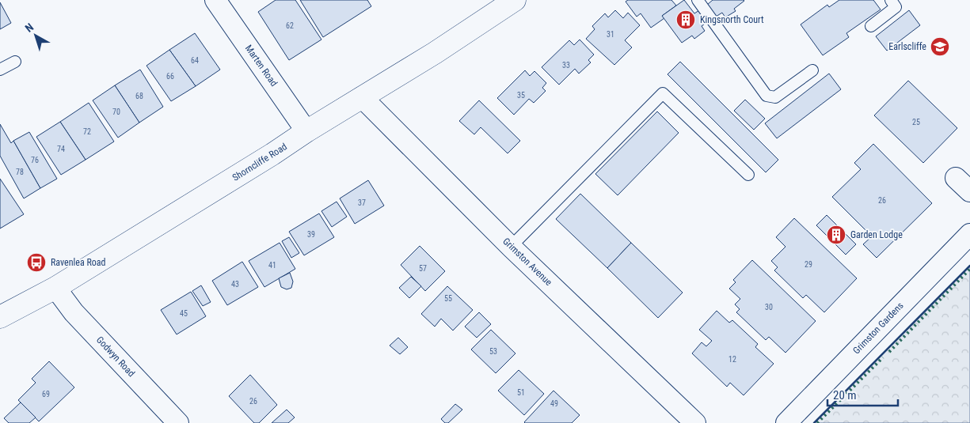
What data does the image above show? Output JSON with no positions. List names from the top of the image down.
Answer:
{
  "streets": {
    "main road": ["Shorncliffe Road"],
    "street": [
      "Marten Road",
      "Grimston Avenue",
      "Grimston Gardens",
      "Godwyn Road"
    ]
  },
  "crossings": [
    ["Marten Road", "Shorncliffe Road"],
    ["Shorncliffe Road", "Grimston Avenue"],
    ["Shorncliffe Road", "Godwyn Road"]
  ],
  "places": {
    "building": ["Kingsnorth Court", "Garden Lodge"],
    "school or university": ["Earlscliffe"],
    "bus stop": ["Ravenlea Road"]
  },
  "house_numbers": [
    "62",
    "31",
    "64",
    "33",
    "66",
    "35",
    "68",
    "70",
    "25",
    "72",
    "74",
    "76",
    "78",
    "26",
    "37",
    "39",
    "29",
    "41",
    "57",
    "43",
    "55",
    "30",
    "45",
    "53",
    "12",
    "51",
    "69",
    "26",
    "49"
  ],
  "scale_bar": "20 m",
  "north": "top left"
}
